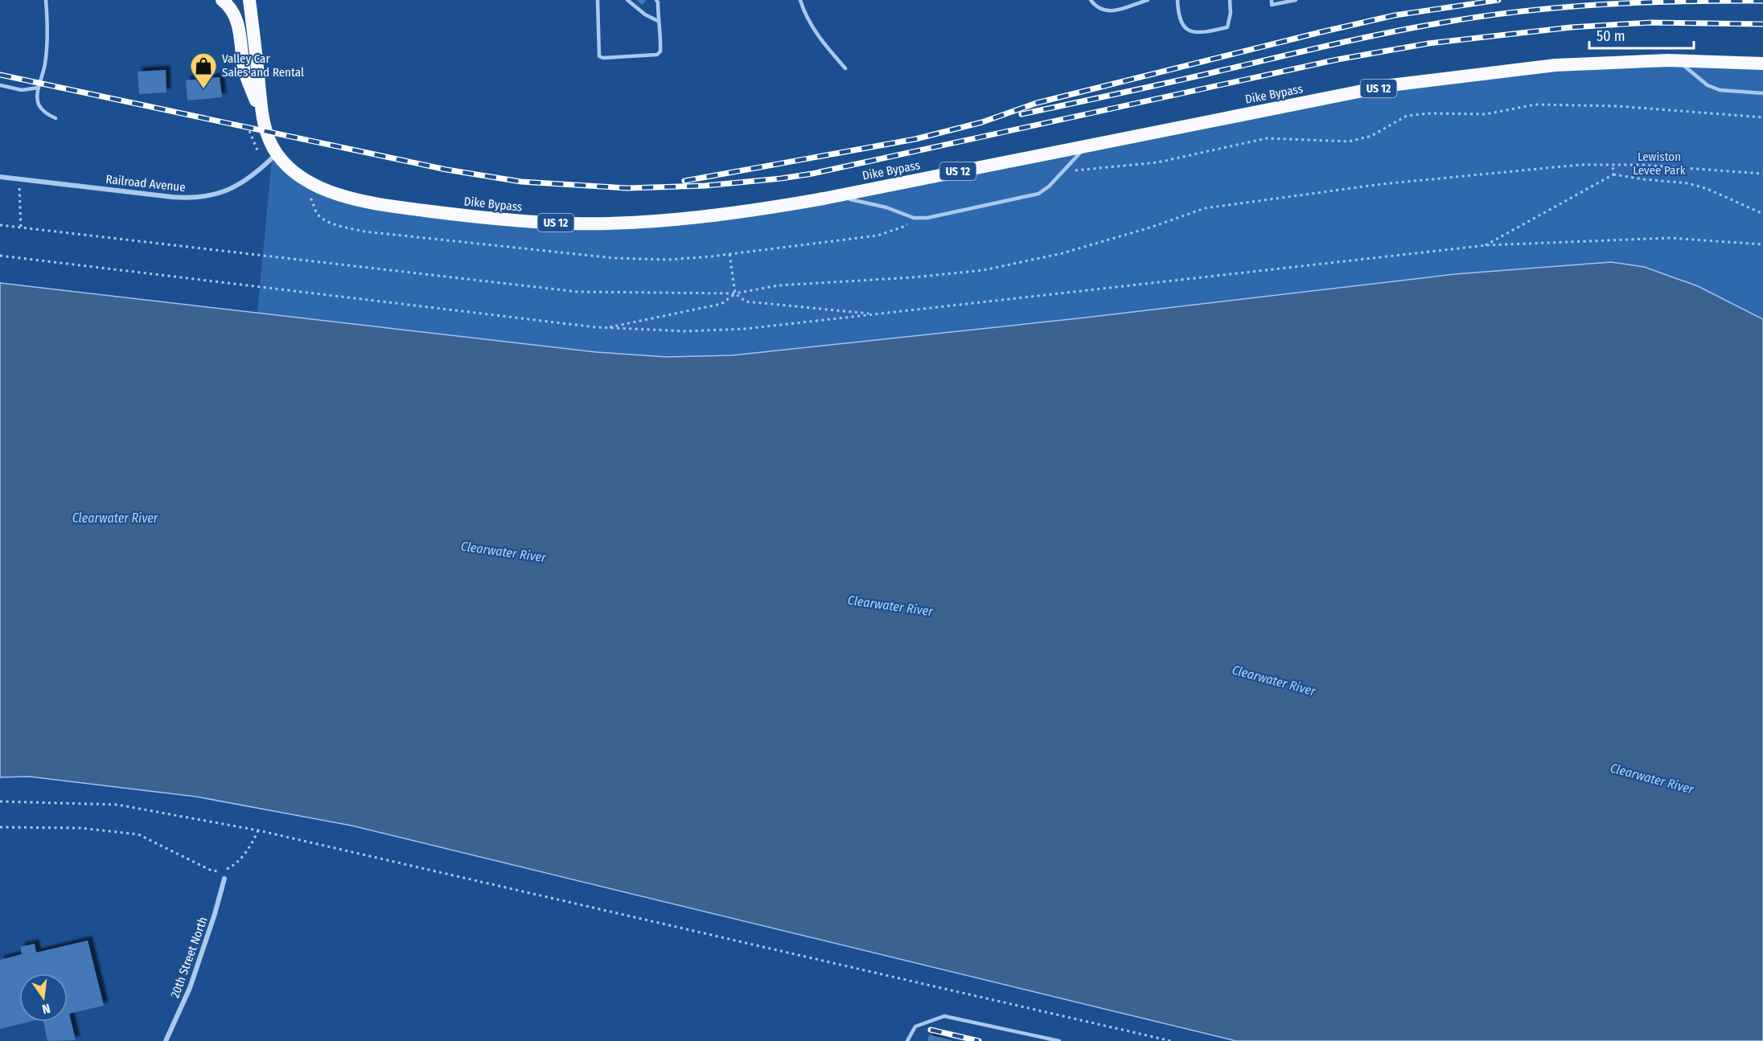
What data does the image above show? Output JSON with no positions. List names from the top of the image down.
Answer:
{
  "streets": {
    "highway": ["US 12", "Dike Bypass"],
    "street": ["Railroad Avenue", "20th Street North"]
  },
  "crossings": [
    ["US 12", "Dike Bypass"],
    ["Dike Bypass", "Railroad Avenue"]
  ],
  "water": ["Clearwater River"],
  "parks": ["Lewiston Levee Park"],
  "places": {
    "shop": ["Valley Car Sales and Rental"]
  },
  "scale_bar": "50 m",
  "north": "bottom"
}
